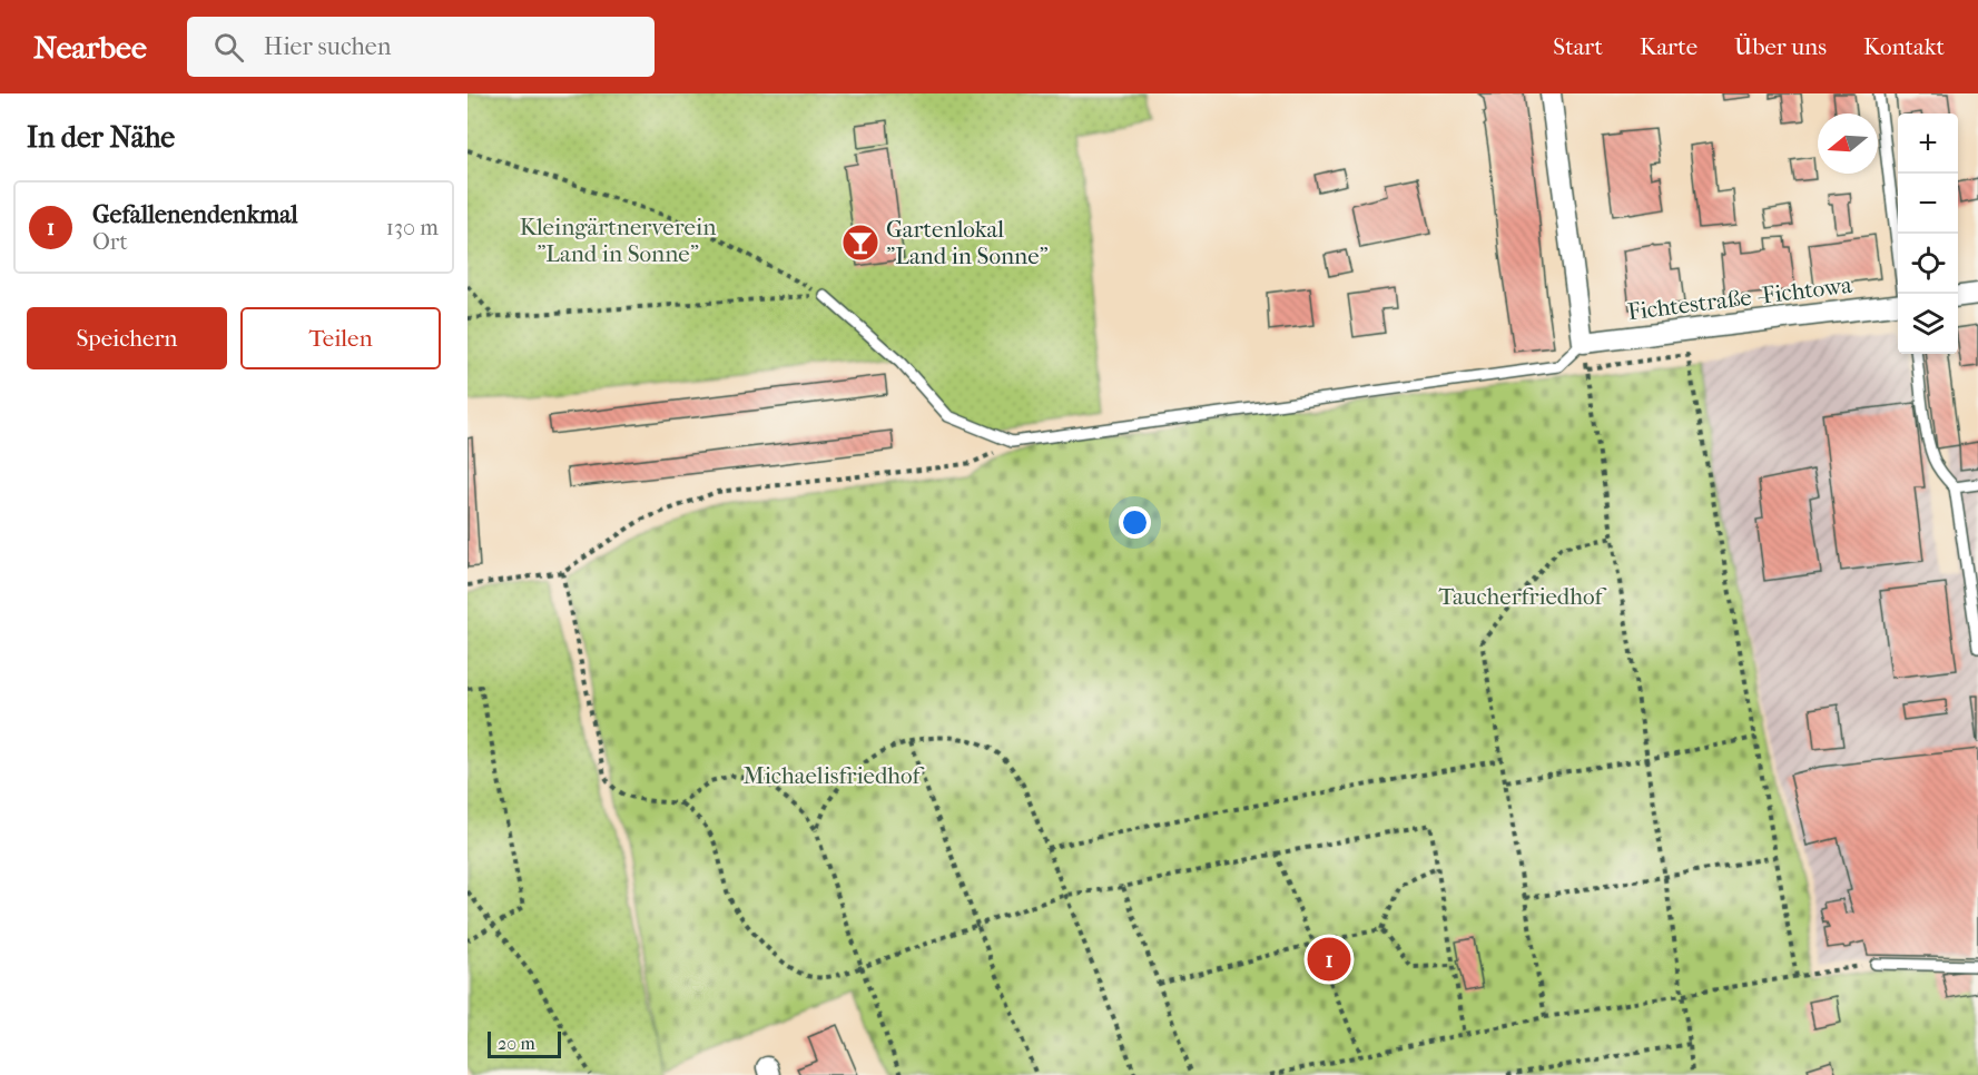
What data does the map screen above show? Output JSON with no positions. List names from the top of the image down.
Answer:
{
  "streets": {
    "street": ["Fichtestraße -Fichtowa"]
  },
  "parks": ["Kleingärtnerverein \"Land in Sonne\"", "Taucherfriedhof", "Michaelisfriedhof"],
  "places": {
    "bar": ["Gartenlokal \"Land in Sonne\""]
  },
  "scale_bar": "20 m",
  "north": "left",
  "page": {
    "header": "Nearbee",
    "search": "Hier suchen",
    "nav": [
      "Start",
      "Karte",
      "Über uns",
      "Kontakt"
    ],
    "heading": "In der Nähe",
    "map_buttons": ["+", "−"],
    "list": [
      {
        "mark": "1",
        "name": "Gefallenendenkmal",
        "note": "Ort",
        "value": "130 m"
      }
    ],
    "buttons": ["Speichern", "Teilen"],
    "pins": "1",
    "scale": "20 m"
  }
}
